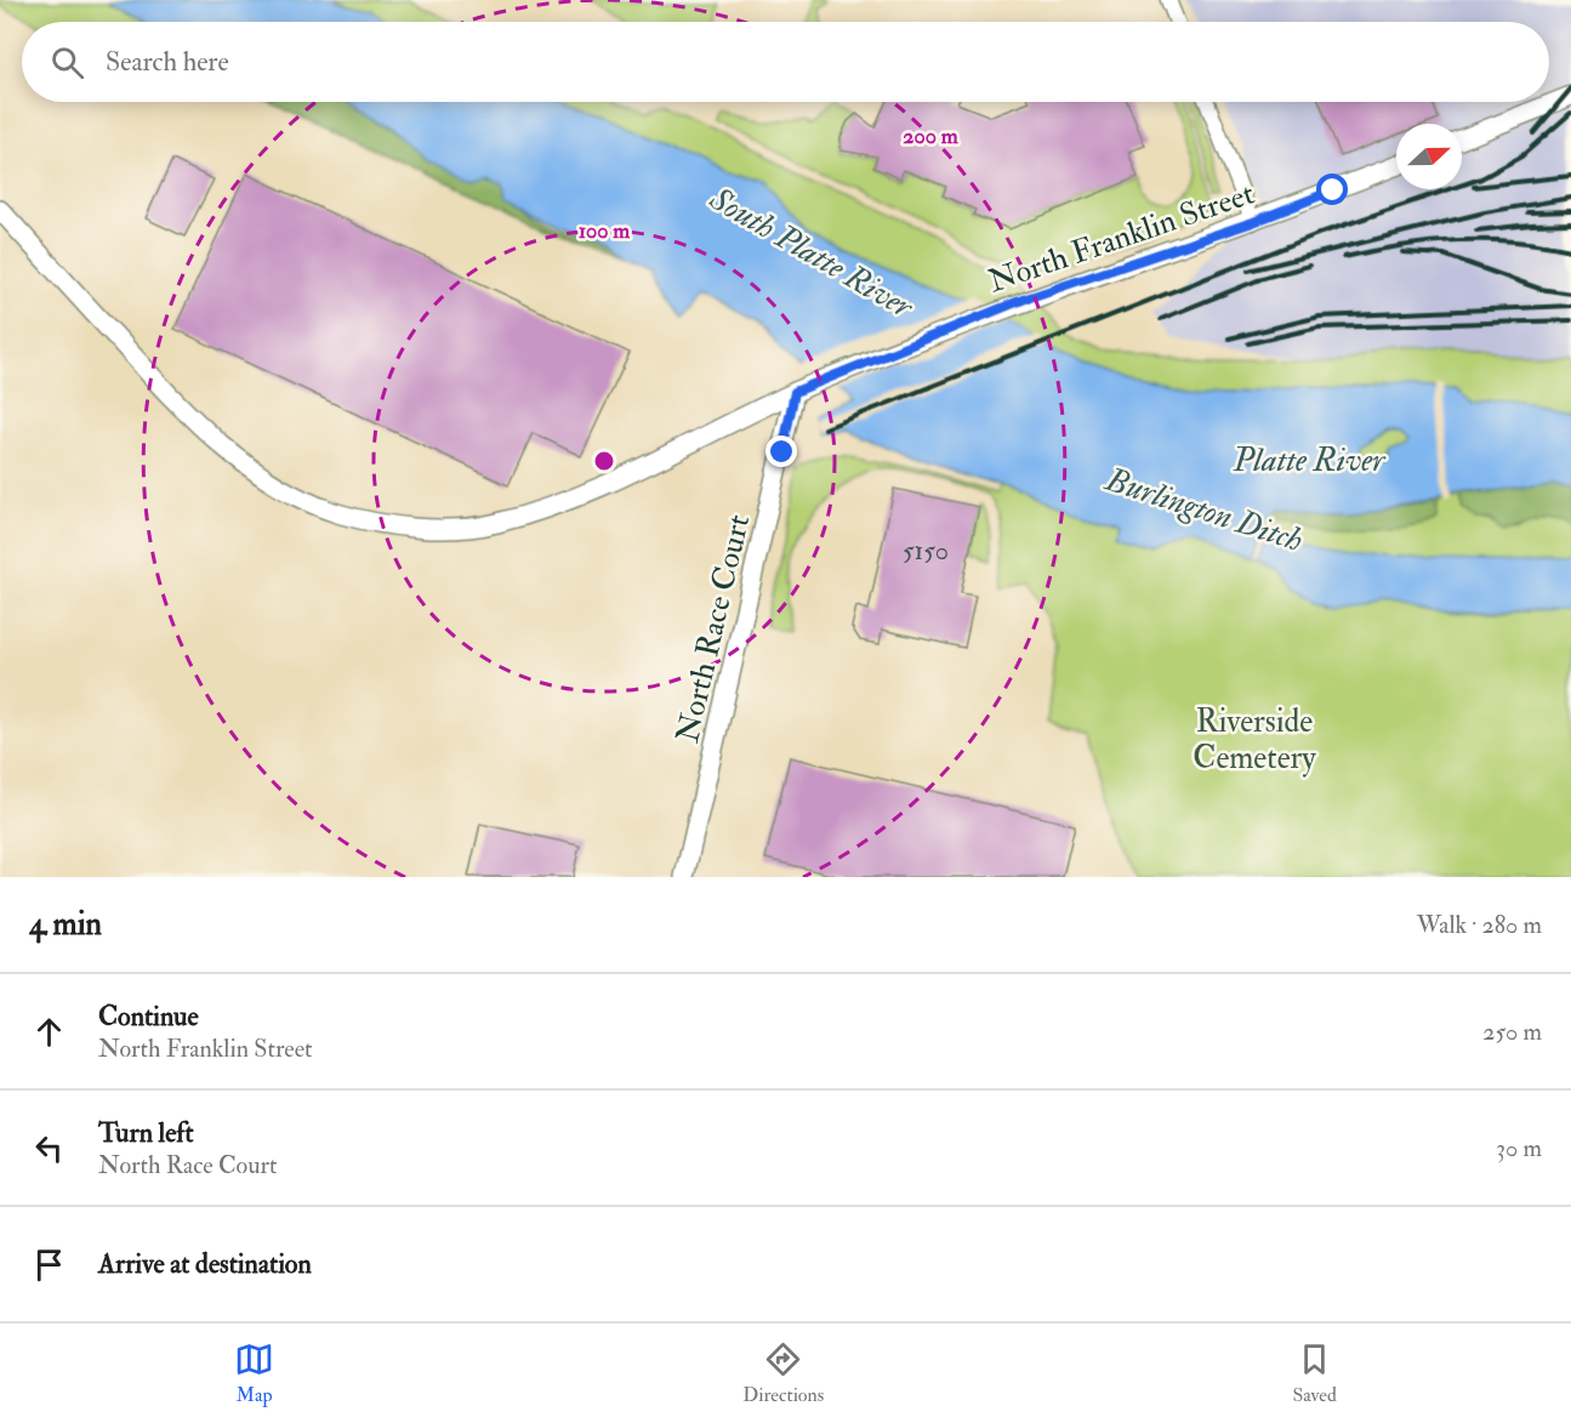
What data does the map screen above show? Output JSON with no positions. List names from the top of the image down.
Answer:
{
  "streets": {
    "street": ["North Franklin Street", "North Race Court"]
  },
  "crossings": [
    ["North Franklin Street", "North Race Court"]
  ],
  "water": ["South Platte River", "Platte River", "Burlington Ditch"],
  "parks": ["Riverside Cemetery"],
  "house_numbers": ["5150"],
  "north": "right",
  "page": {
    "search": "Search here",
    "heading": ["4 min", "Walk · 280 m"],
    "list": [
      ["Continue", "North Franklin Street", "250 m"],
      ["Turn left", "North Race Court", "30 m"],
      "Arrive at destination"
    ],
    "nav": ["Map", "Directions", "Saved"]
  },
  "rings": ["200 m", "100 m"]
}
